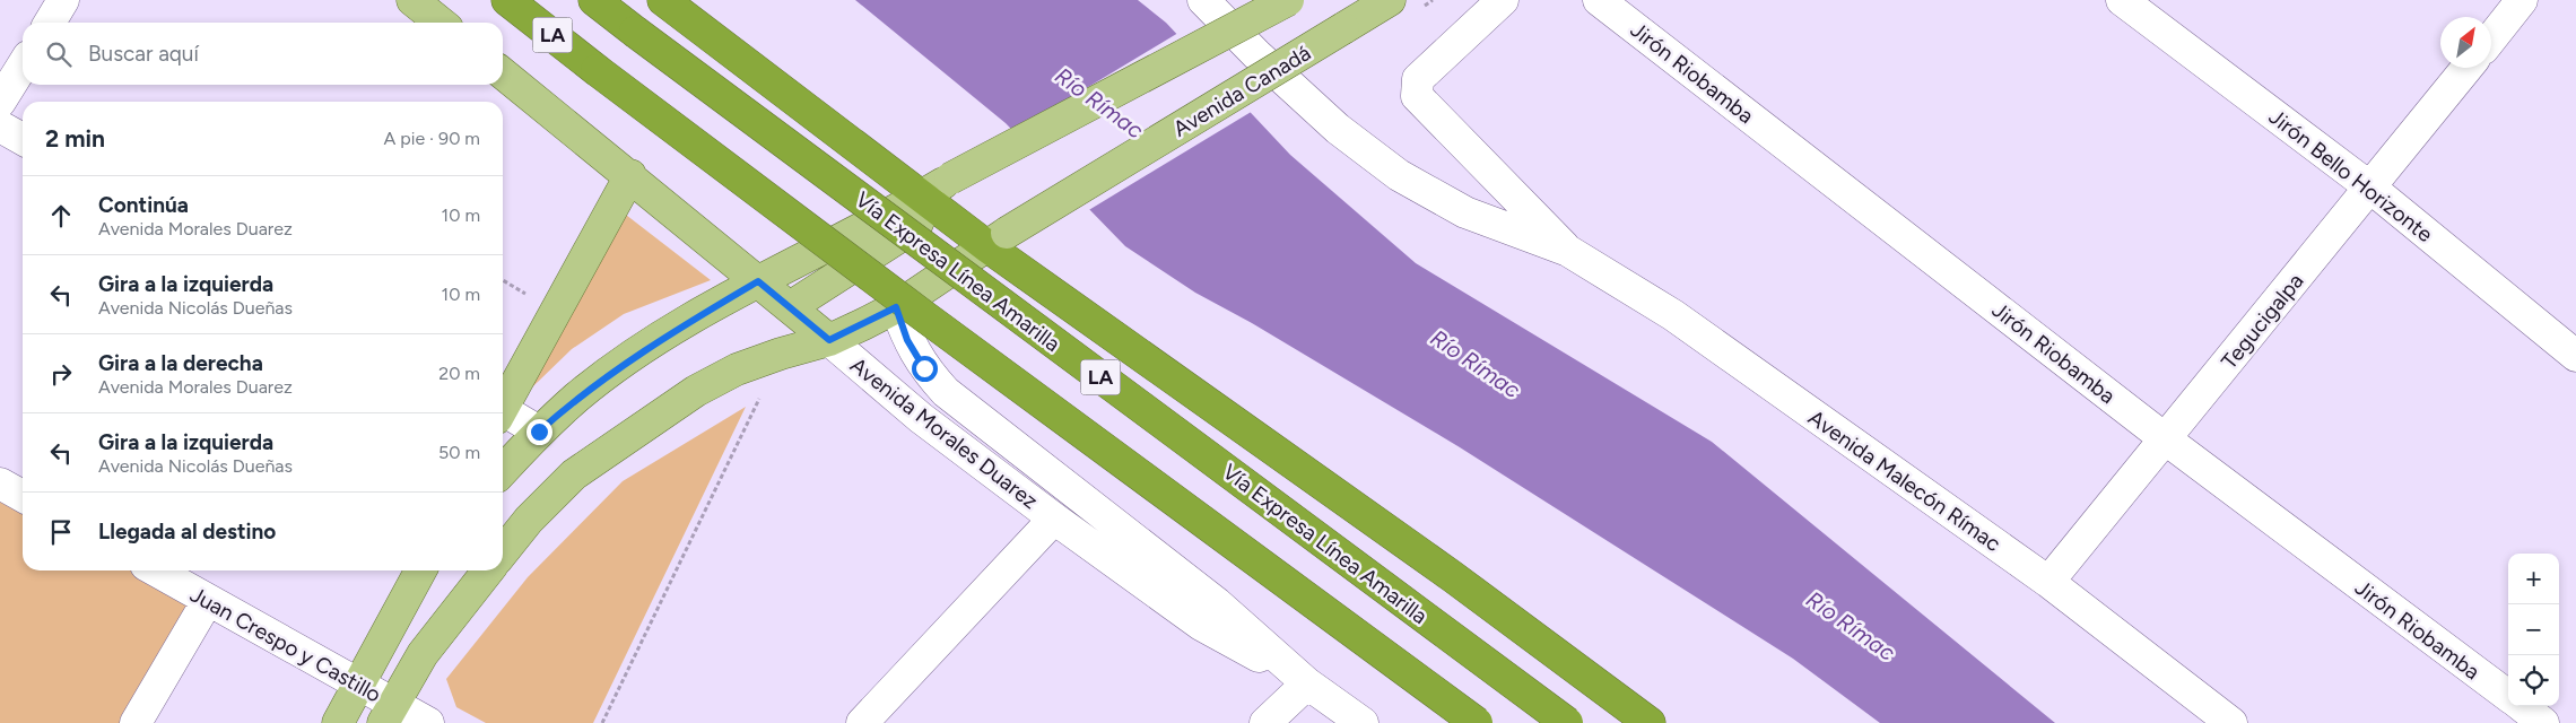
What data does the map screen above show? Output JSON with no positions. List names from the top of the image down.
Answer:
{
  "streets": {
    "highway": ["LA", "Vía Expresa Línea Amarilla"],
    "main road": ["Avenida Canadá", "Avenida Morales Duarez"],
    "street": [
      "Jirón Riobamba",
      "Jirón Bello Horizonte",
      "Tegucigalpa",
      "Avenida Malecón Rímac",
      "Juan Crespo y Castillo"
    ]
  },
  "crossings": [
    ["Jirón Riobamba", "Tegucigalpa"],
    ["Avenida Canadá", "Avenida Morales Duarez"],
    ["Jirón Bello Horizonte", "Tegucigalpa"],
    ["Tegucigalpa", "Avenida Malecón Rímac"]
  ],
  "water": ["Río Rímac"],
  "north": "top right",
  "page": {
    "search": "Buscar aquí",
    "heading": ["2 min", "A pie · 90 m"],
    "list": [
      ["Continúa", "Avenida Morales Duarez", "10 m"],
      ["Gira a la izquierda", "Avenida Nicolás Dueñas", "10 m"],
      ["Gira a la derecha", "Avenida Morales Duarez", "20 m"],
      ["Gira a la izquierda", "Avenida Nicolás Dueñas", "50 m"],
      "Llegada al destino"
    ],
    "map_buttons": ["+", "−"]
  }
}
